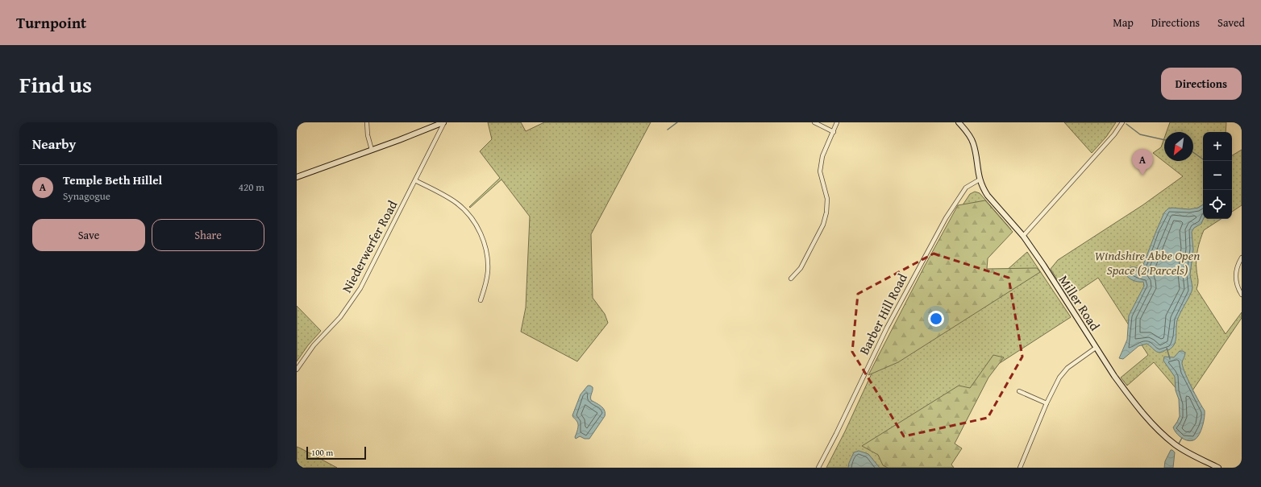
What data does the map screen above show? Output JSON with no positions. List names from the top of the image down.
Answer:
{
  "streets": {
    "street": ["Niederwerfer Road", "Miller Road", "Barber Hill Road"]
  },
  "crossings": [
    ["Miller Road", "Barber Hill Road"]
  ],
  "parks": ["Windshire Abbe Open Space (2 Parcels)"],
  "scale_bar": "100 m",
  "north": "bottom left",
  "page": {
    "header": "Turnpoint",
    "nav": ["Map", "Directions", "Saved"],
    "title": "Find us",
    "buttons": [
      "Directions",
      ["Save", "Share"]
    ],
    "heading": "Nearby",
    "map_buttons": ["+", "−"],
    "pins": "A",
    "list": [
      {
        "mark": "A",
        "name": "Temple Beth Hillel",
        "note": "Synagogue",
        "value": "420 m"
      }
    ],
    "scale": "100 m"
  }
}
